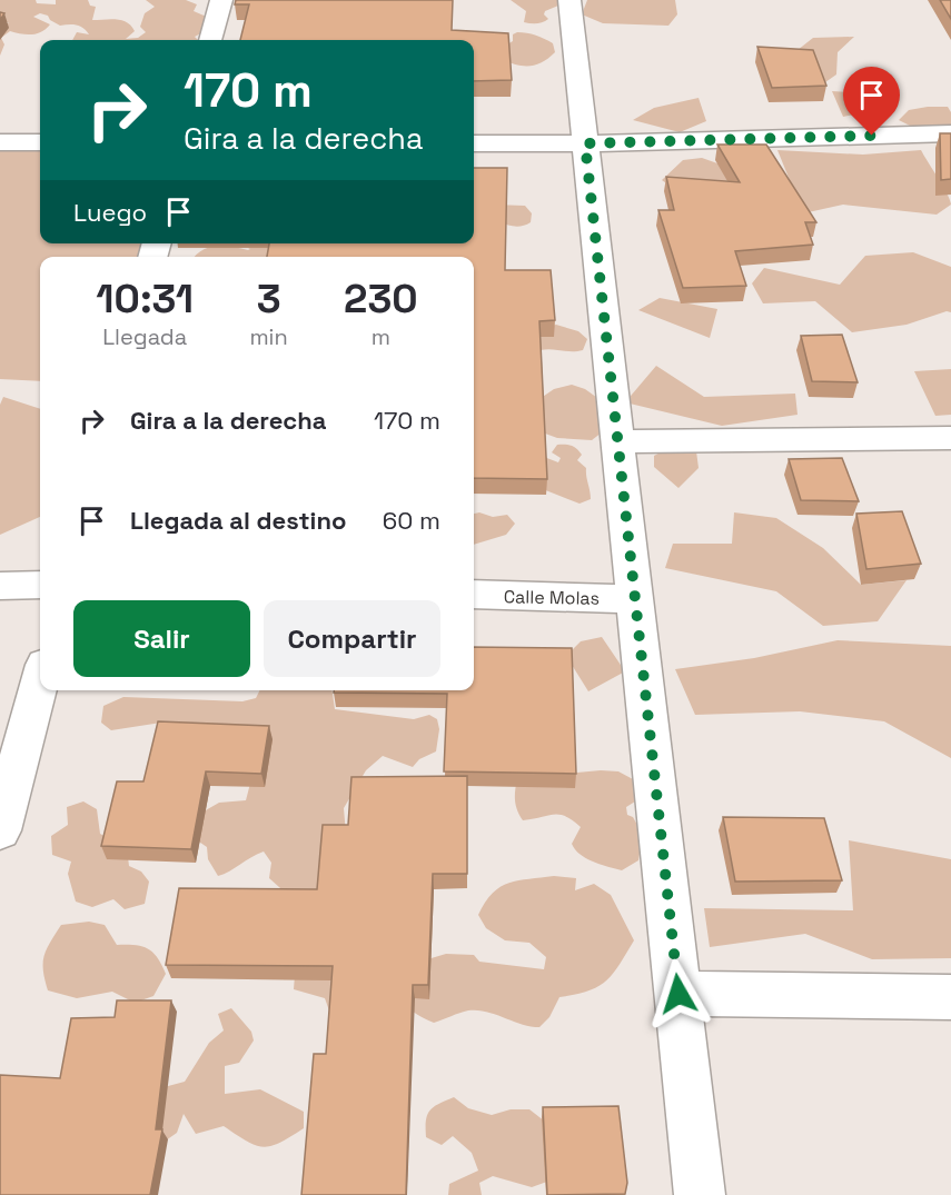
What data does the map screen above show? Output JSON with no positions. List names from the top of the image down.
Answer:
{
  "streets": {
    "street": ["Calle Molas"]
  },
  "page": {
    "turn": ["170 m", "Gira a la derecha"],
    "then": "Luego",
    "eta": [
      "10:31",
      "Llegada",
      "3",
      "min",
      "230",
      "m"
    ],
    "list": [
      {
        "name": "Gira a la derecha",
        "value": "170 m"
      },
      {
        "name": "Llegada al destino",
        "value": "60 m"
      }
    ],
    "buttons": ["Salir", "Compartir"]
  }
}
